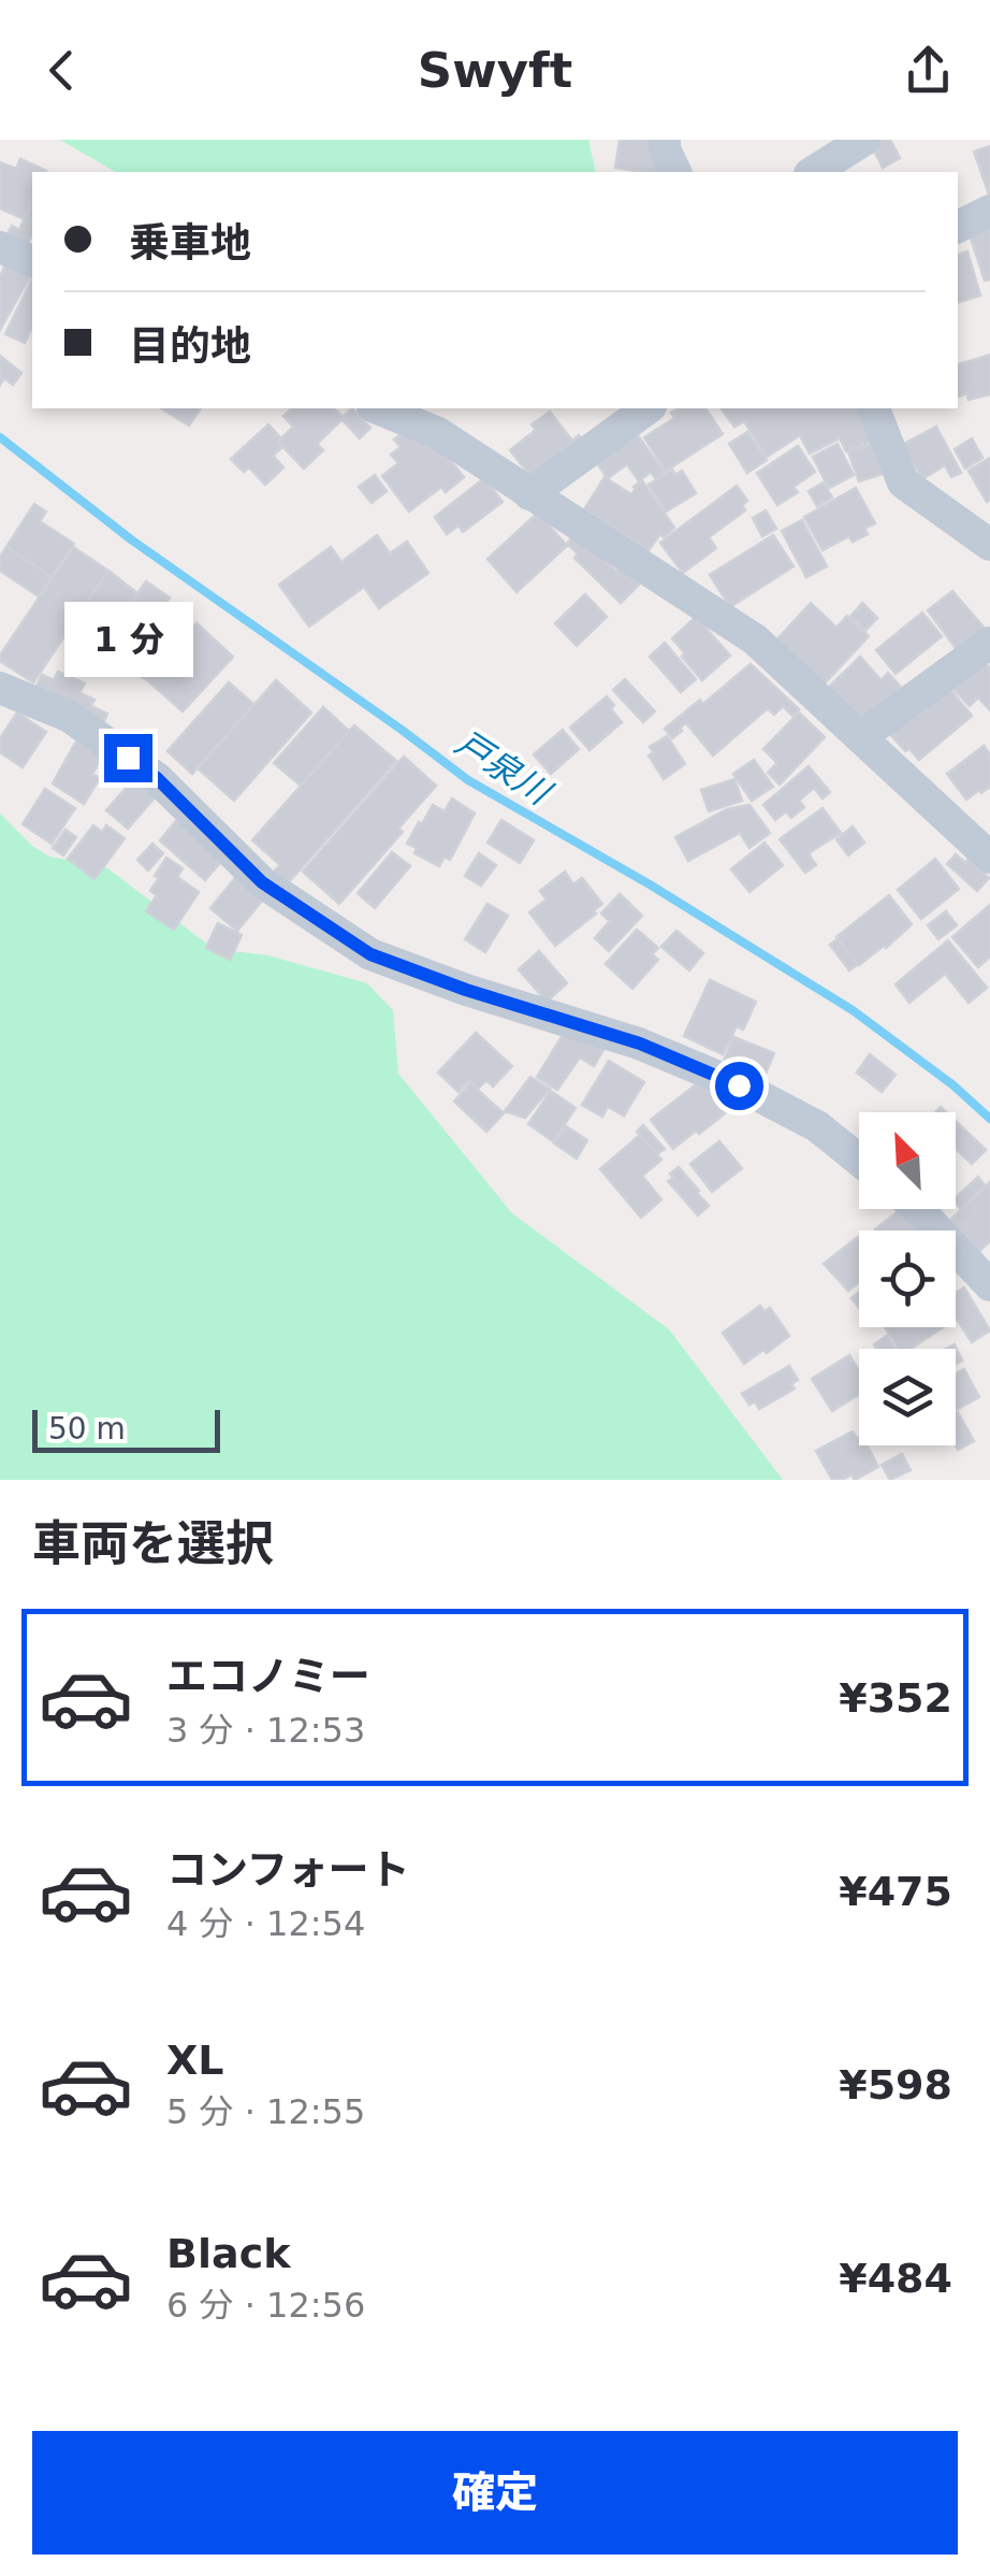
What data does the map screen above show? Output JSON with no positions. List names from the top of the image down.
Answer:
{
  "water": ["戸泉川"],
  "scale_bar": "50 m",
  "north": "top left",
  "page": {
    "header": "Swyft",
    "banner": ["乗車地", "目的地"],
    "bubble": "1 分",
    "scale": "50 m",
    "heading": "車両を選択",
    "list": [
      {
        "name": "エコノミー",
        "note": "3 分 · 12:53",
        "value": "¥352"
      },
      {
        "name": "コンフォート",
        "note": "4 分 · 12:54",
        "value": "¥475"
      },
      {
        "name": "XL",
        "note": "5 分 · 12:55",
        "value": "¥598"
      },
      {
        "name": "Black",
        "note": "6 分 · 12:56",
        "value": "¥484"
      }
    ],
    "buttons": "確定"
  }
}
